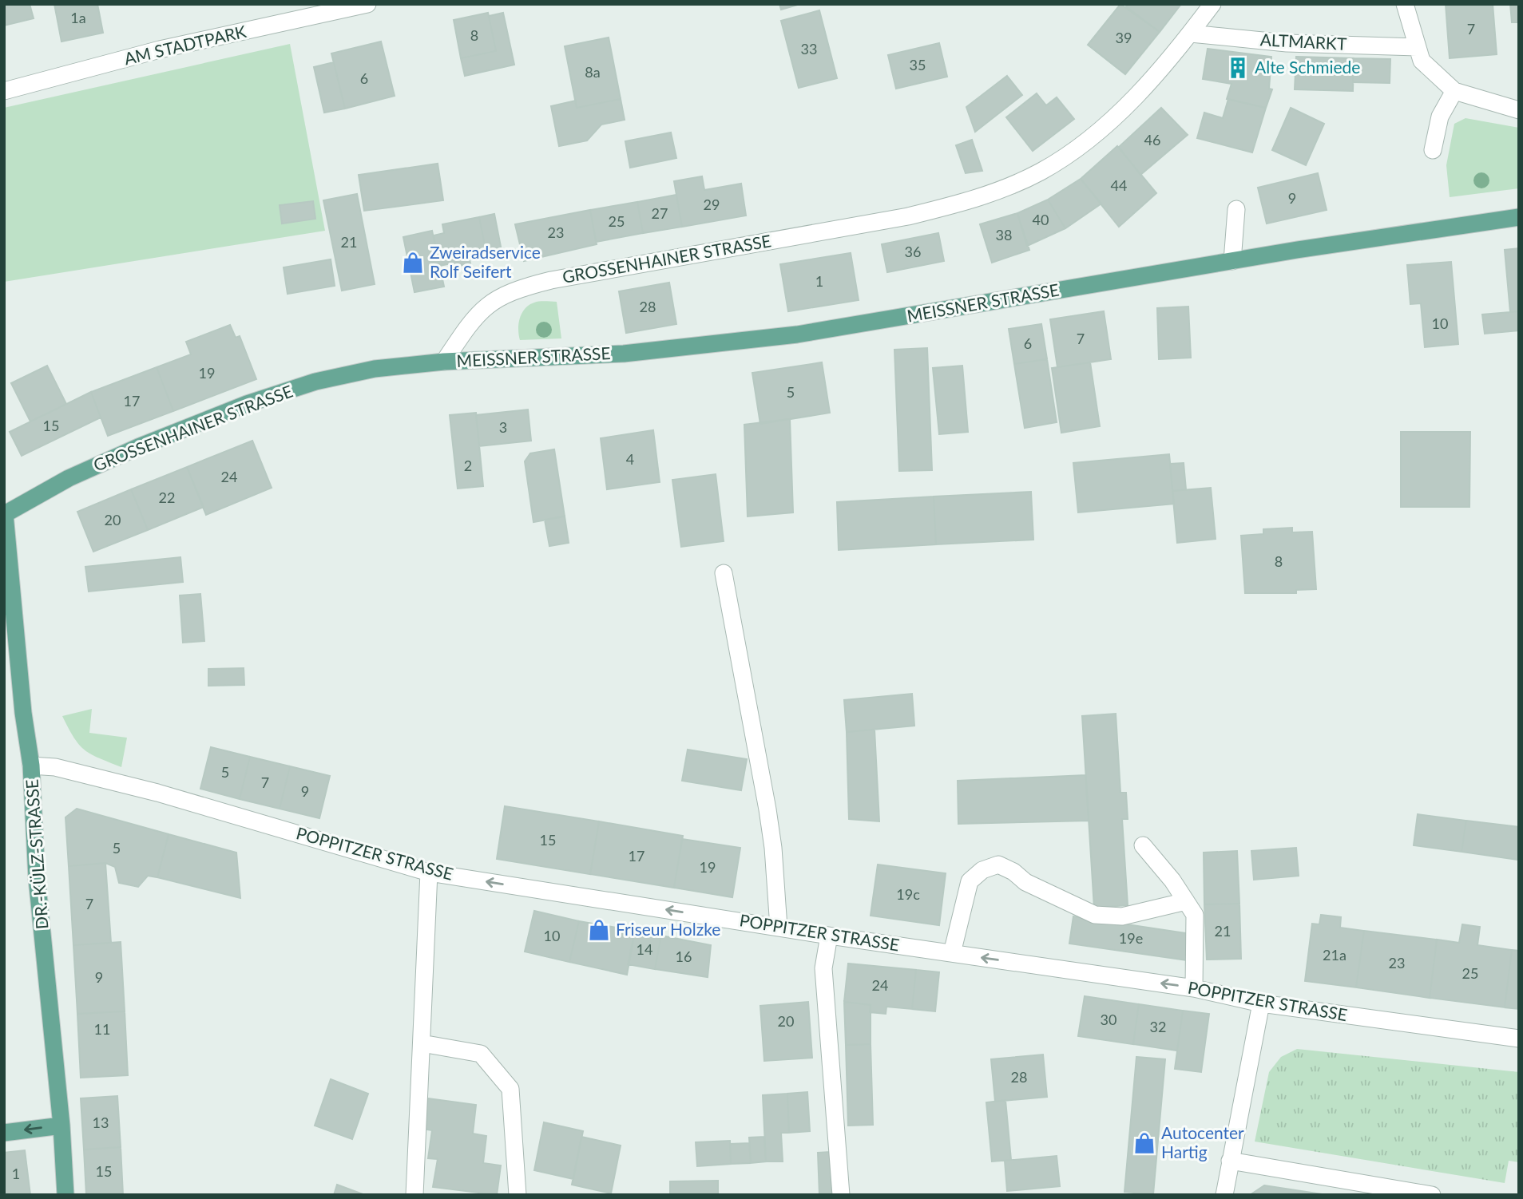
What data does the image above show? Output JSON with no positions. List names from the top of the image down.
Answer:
{
  "streets": {
    "main road": ["GROSSENHAINER STRASSE", "MEISSNER STRASSE", "DR.-KÜLZ-STRASSE"],
    "street": ["ALTMARKT", "AM STADTPARK", "POPPITZER STRASSE"]
  },
  "crossings": [
    ["ALTMARKT", "GROSSENHAINER STRASSE"],
    ["GROSSENHAINER STRASSE", "MEISSNER STRASSE"],
    ["GROSSENHAINER STRASSE", "DR.-KÜLZ-STRASSE"],
    ["DR.-KÜLZ-STRASSE", "POPPITZER STRASSE"]
  ],
  "one_way": ["POPPITZER STRASSE"],
  "places": {
    "building": ["Alte Schmiede"],
    "shop": ["Zweiradservice Rolf Seifert", "Friseur Holzke", "Autocenter Hartig"]
  },
  "house_numbers": [
    "1a",
    "7",
    "8",
    "39",
    "33",
    "35",
    "8a",
    "6",
    "46",
    "44",
    "9",
    "29",
    "27",
    "40",
    "25",
    "23",
    "38",
    "21",
    "36",
    "1",
    "28",
    "10",
    "7",
    "6",
    "19",
    "5",
    "17",
    "15",
    "3",
    "4",
    "2",
    "24",
    "22",
    "20",
    "8",
    "5",
    "7",
    "9",
    "15",
    "5",
    "17",
    "19",
    "19c",
    "7",
    "21",
    "10",
    "19e",
    "14",
    "21a",
    "16",
    "23",
    "25",
    "9",
    "24",
    "30",
    "20",
    "32",
    "11",
    "28",
    "13",
    "15",
    "1"
  ]
}
